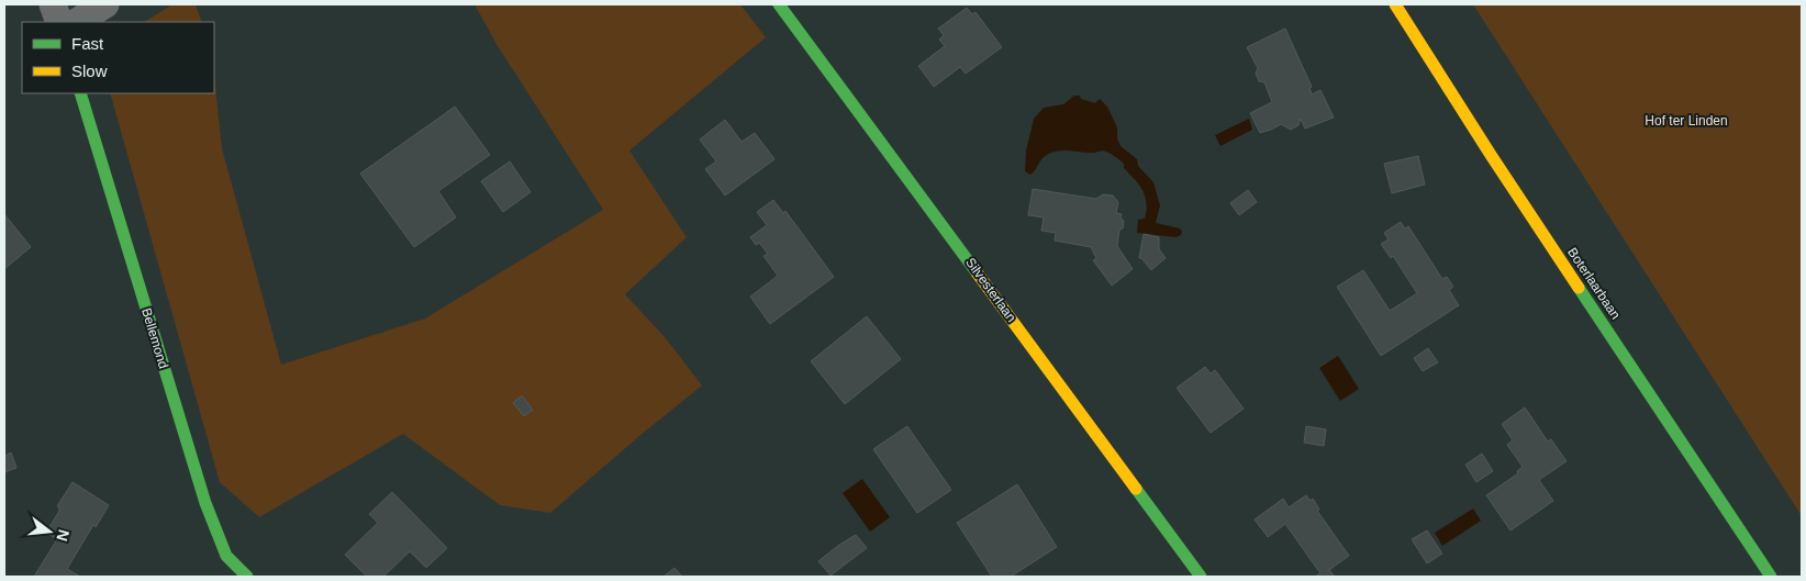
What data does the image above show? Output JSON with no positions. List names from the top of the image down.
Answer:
{
  "streets": {
    "street": ["Boterlaarbaan", "Silvesterlaan", "Bellemond"]
  },
  "parks": ["Hof ter Linden"],
  "legend": ["Fast", "Slow"],
  "north": "right"
}
